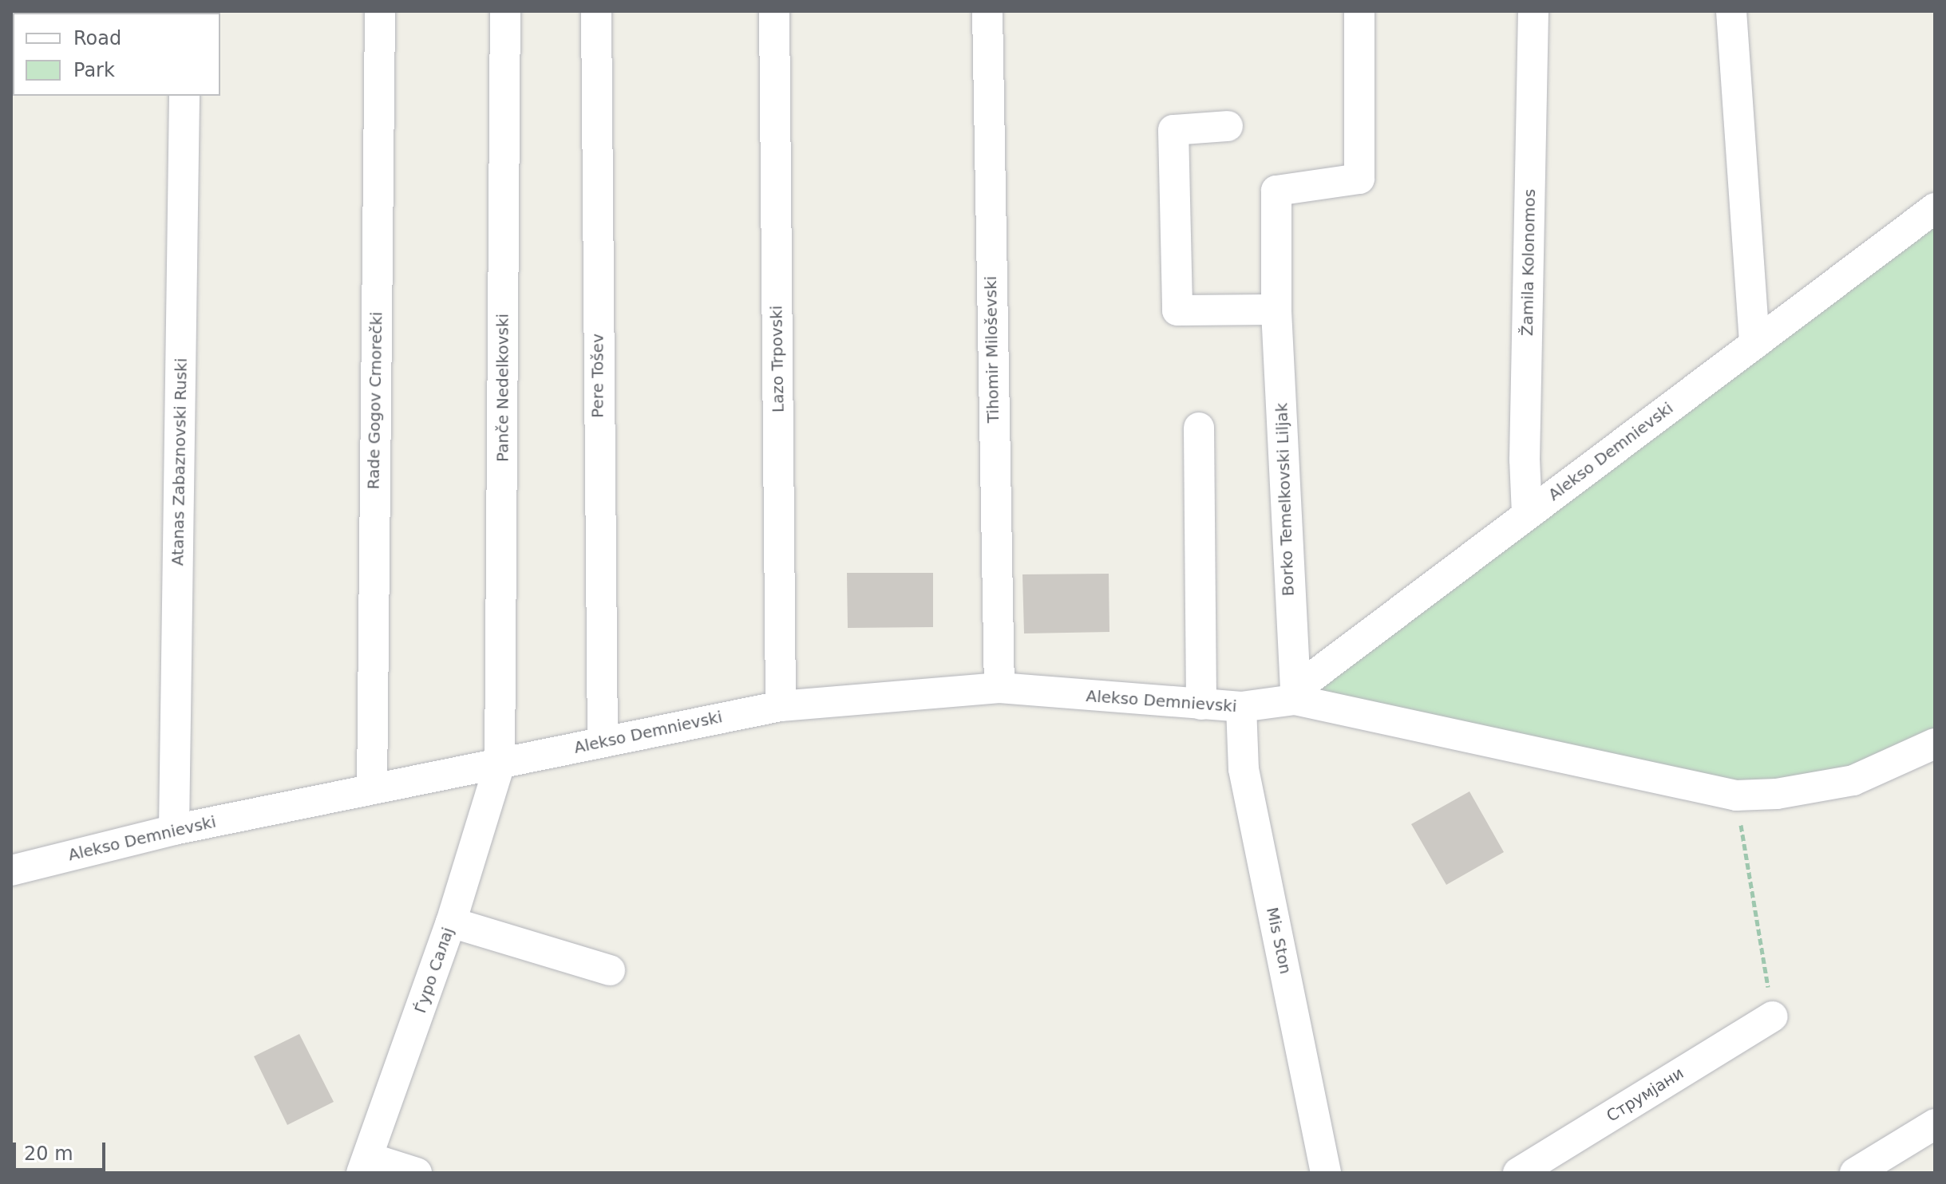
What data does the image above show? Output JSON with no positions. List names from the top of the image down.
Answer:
{
  "streets": {
    "street": [
      "Žamila Kolonomos",
      "Tihomir Miloševski",
      "Lazo Trpovski",
      "Pere Tošev",
      "Panče Nedelkovski",
      "Rade Gogov Crnorečki",
      "Alekso Demnievski",
      "Atanas Zabaznovski Ruski",
      "Borko Temelkovski Liljak",
      "Mis Ston",
      "Ѓуро Салај",
      "Струмјани"
    ]
  },
  "crossings": [
    ["Žamila Kolonomos", "Alekso Demnievski"],
    ["Tihomir Miloševski", "Alekso Demnievski"],
    ["Lazo Trpovski", "Alekso Demnievski"],
    ["Pere Tošev", "Alekso Demnievski"],
    ["Panče Nedelkovski", "Alekso Demnievski"],
    ["Panče Nedelkovski", "Ѓуро Салај"],
    ["Rade Gogov Crnorečki", "Alekso Demnievski"],
    ["Alekso Demnievski", "Atanas Zabaznovski Ruski"],
    ["Alekso Demnievski", "Borko Temelkovski Liljak"],
    ["Alekso Demnievski", "Mis Ston"],
    ["Alekso Demnievski", "Ѓуро Салај"]
  ],
  "legend": ["Road", "Park"],
  "scale_bar": "20 m"
}
